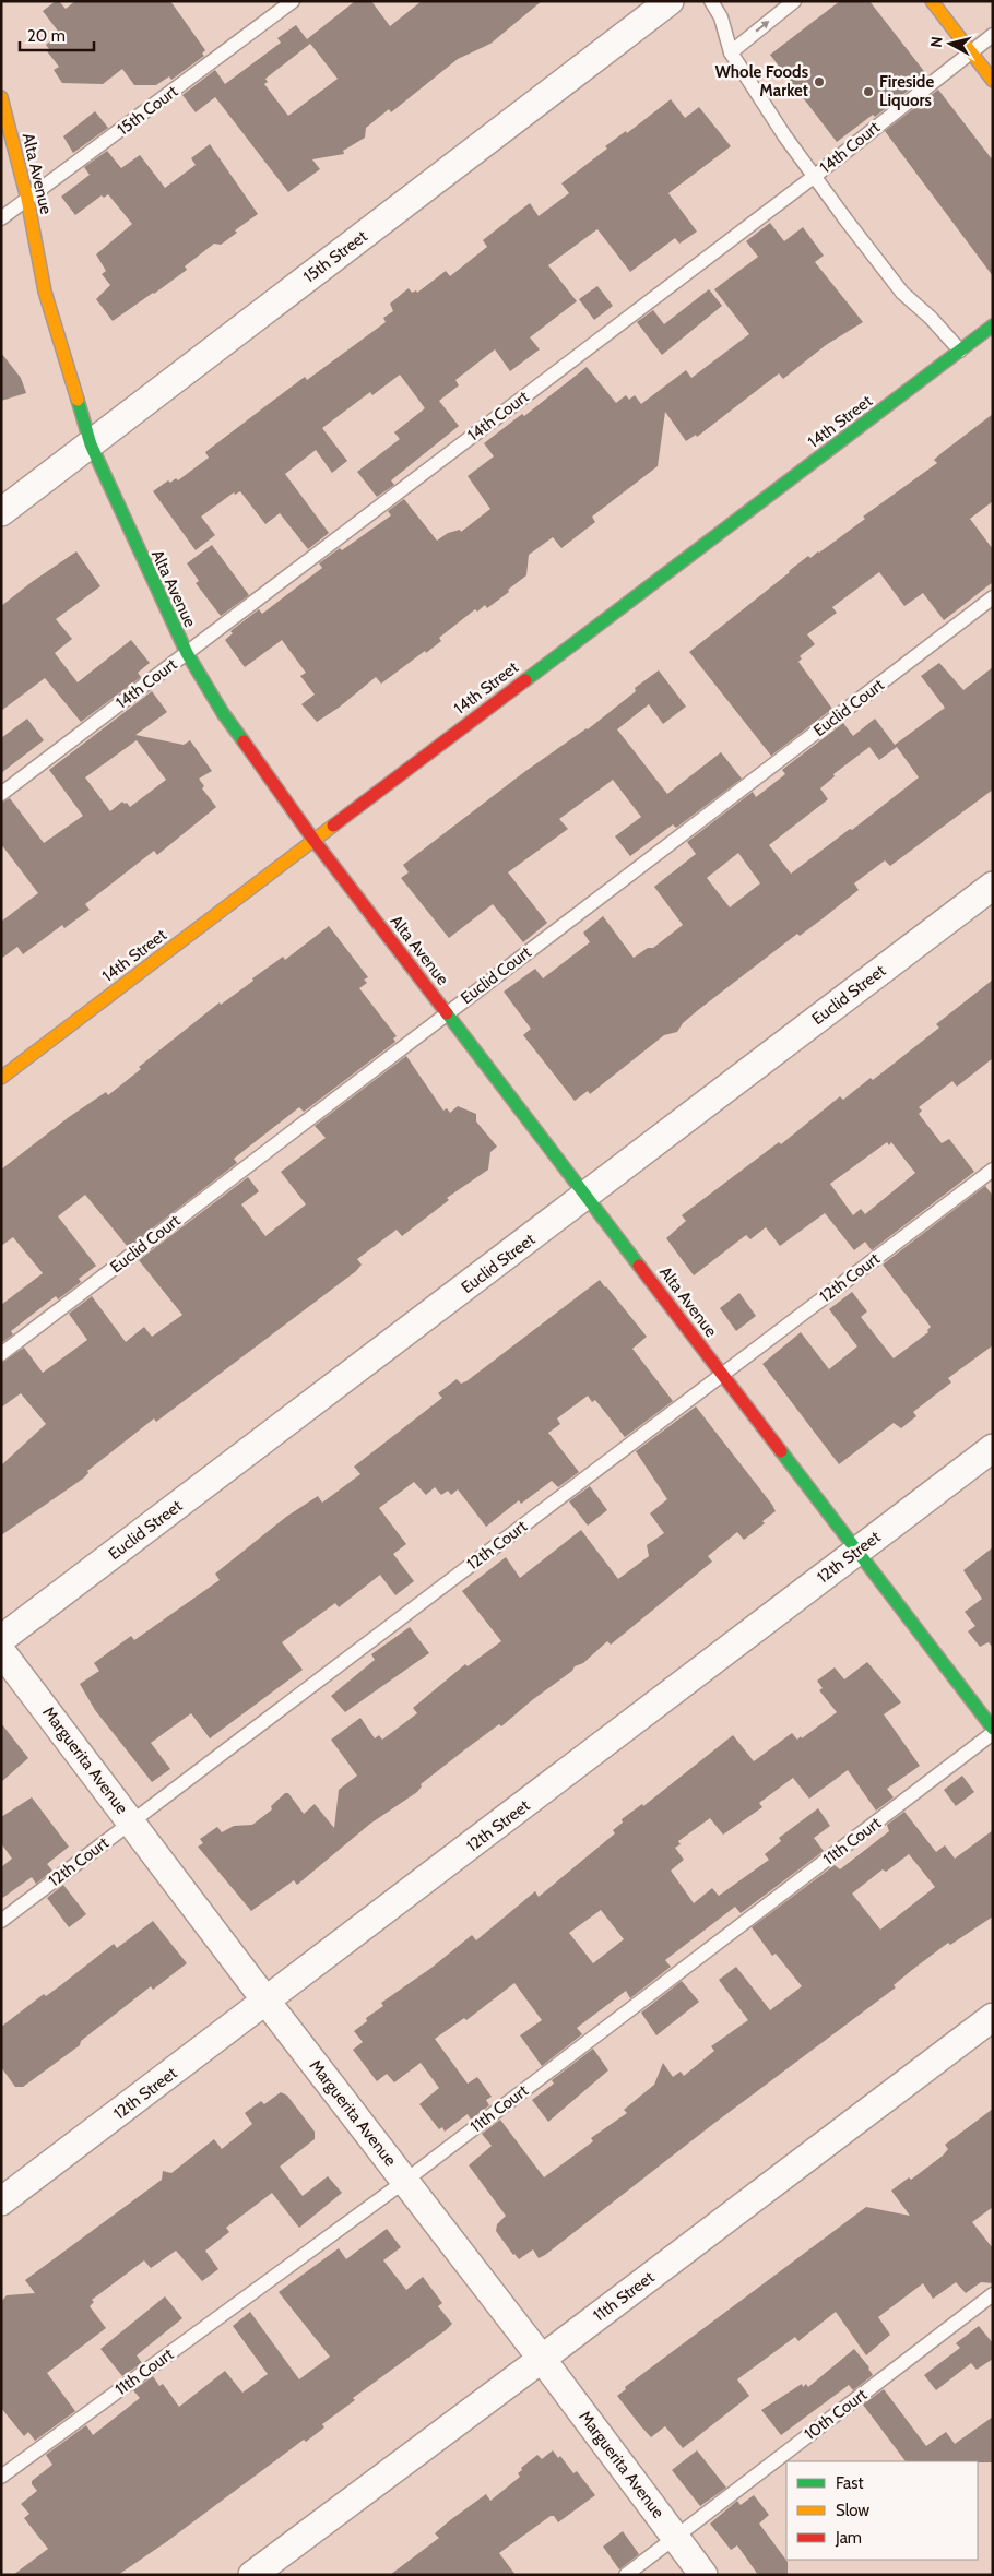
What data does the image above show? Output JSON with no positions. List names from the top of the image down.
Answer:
{
  "streets": {
    "street": [
      "Alta Avenue",
      "15th Street",
      "14th Street",
      "Euclid Street",
      "12th Street",
      "Marguerita Avenue",
      "11th Street"
    ],
    "lane": [
      "15th Court",
      "14th Court",
      "Euclid Court",
      "12th Court",
      "11th Court",
      "10th Court"
    ]
  },
  "crossings": [
    ["15th Court", "Alta Avenue"],
    ["14th Court", "Alta Avenue"],
    ["Alta Avenue", "15th Street"],
    ["Alta Avenue", "14th Street"],
    ["Alta Avenue", "Euclid Court"],
    ["Alta Avenue", "Euclid Street"],
    ["Alta Avenue", "12th Court"],
    ["Alta Avenue", "12th Street"],
    ["12th Court", "Marguerita Avenue"],
    ["12th Street", "Marguerita Avenue"],
    ["Marguerita Avenue", "11th Court"],
    ["Marguerita Avenue", "11th Street"],
    ["Marguerita Avenue", "10th Court"]
  ],
  "places": ["Whole Foods Market", "Fireside Liquors"],
  "legend": ["Fast", "Slow", "Jam"],
  "scale_bar": "20 m",
  "north": "left"
}
